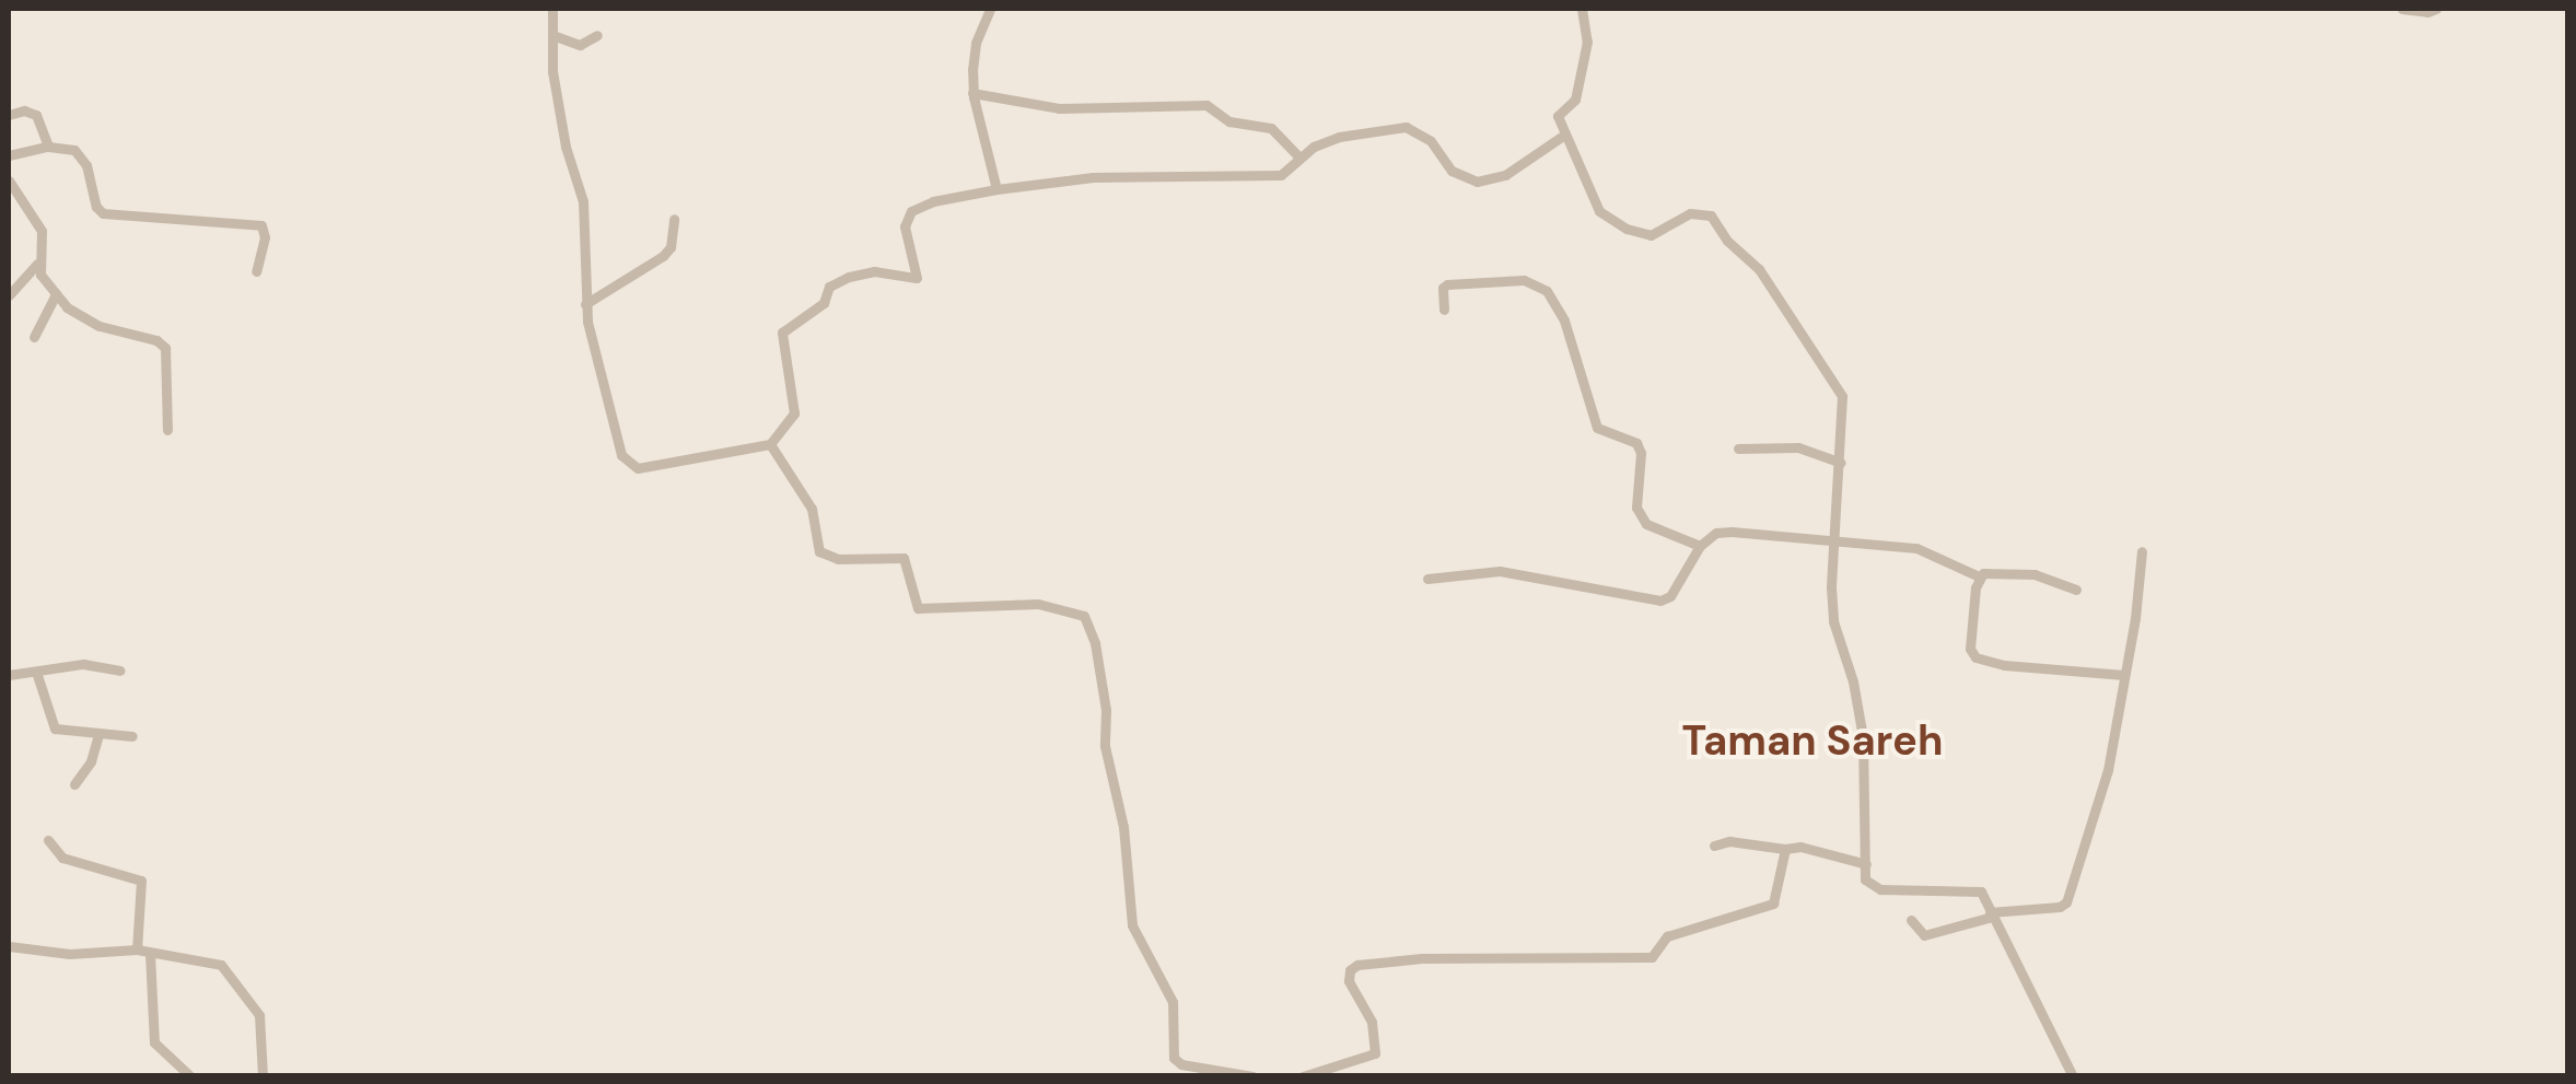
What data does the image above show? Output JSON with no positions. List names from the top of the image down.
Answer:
{
  "districts": ["Taman Sareh"]
}
